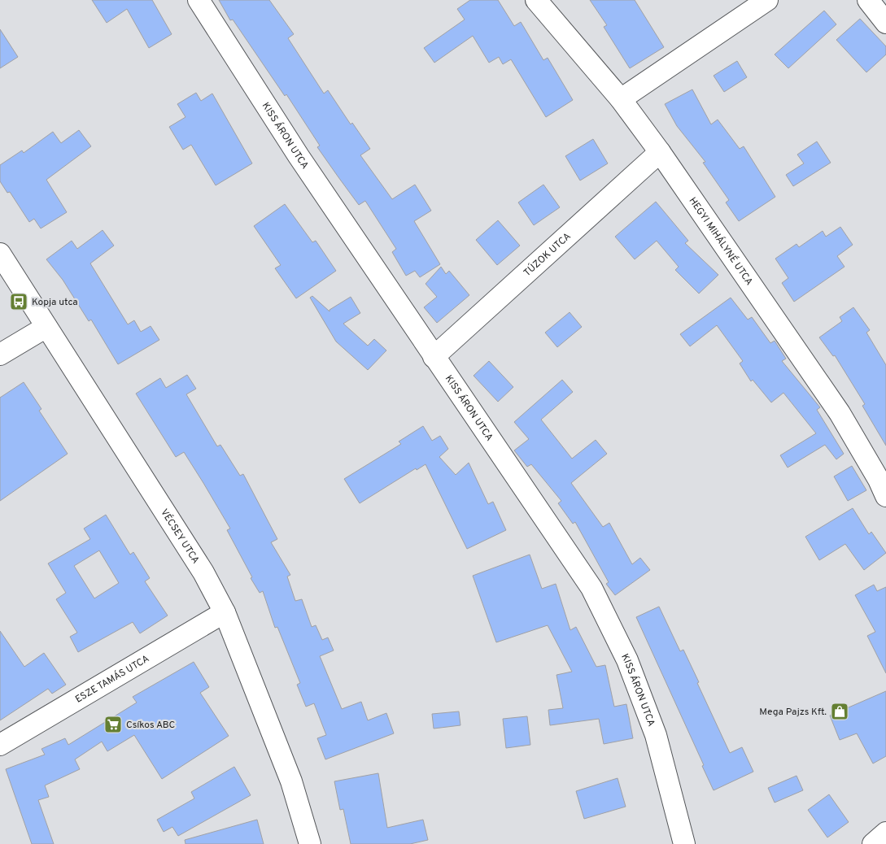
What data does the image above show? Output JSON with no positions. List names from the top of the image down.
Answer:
{
  "streets": {
    "street": [
      "KISS ÁRON UTCA",
      "HEGYI MIHÁLYNÉ UTCA",
      "TÚZOK UTCA",
      "VÉCSEY UTCA",
      "ESZE TAMÁS UTCA"
    ]
  },
  "crossings": [
    ["KISS ÁRON UTCA", "TÚZOK UTCA"],
    ["HEGYI MIHÁLYNÉ UTCA", "TÚZOK UTCA"],
    ["VÉCSEY UTCA", "ESZE TAMÁS UTCA"]
  ],
  "places": {
    "bus stop": ["Kopja utca"],
    "shop": ["Mega Pajzs Kft."],
    "supermarket": ["Csíkos ABC"]
  }
}
